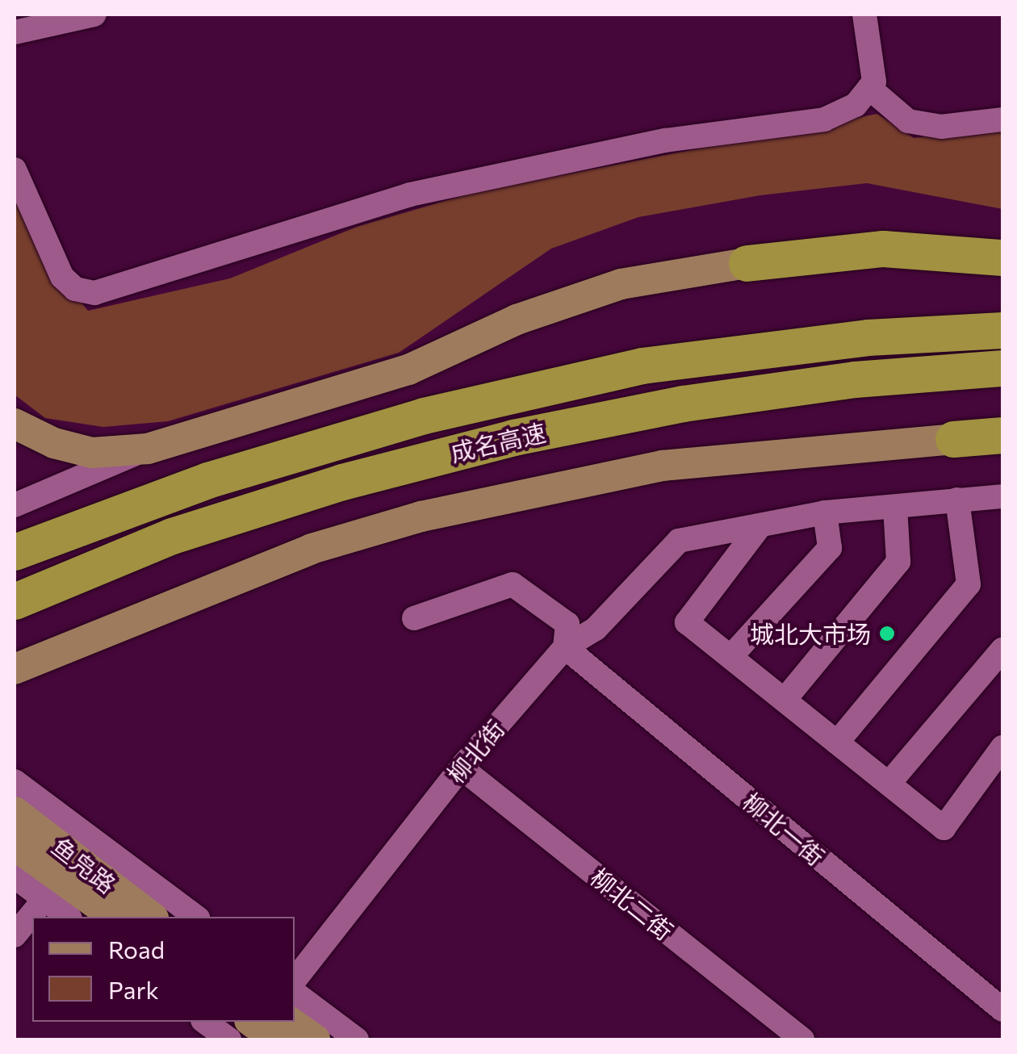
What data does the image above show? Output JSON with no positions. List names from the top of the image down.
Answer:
{
  "streets": {
    "highway": ["成名高速"],
    "main road": ["鱼凫路"],
    "street": ["柳北街", "柳北一街", "柳北二街"]
  },
  "crossings": [
    ["柳北街", "柳北一街"],
    ["柳北街", "柳北二街"]
  ],
  "places": ["城北大市场"],
  "legend": ["Road", "Park"]
}
